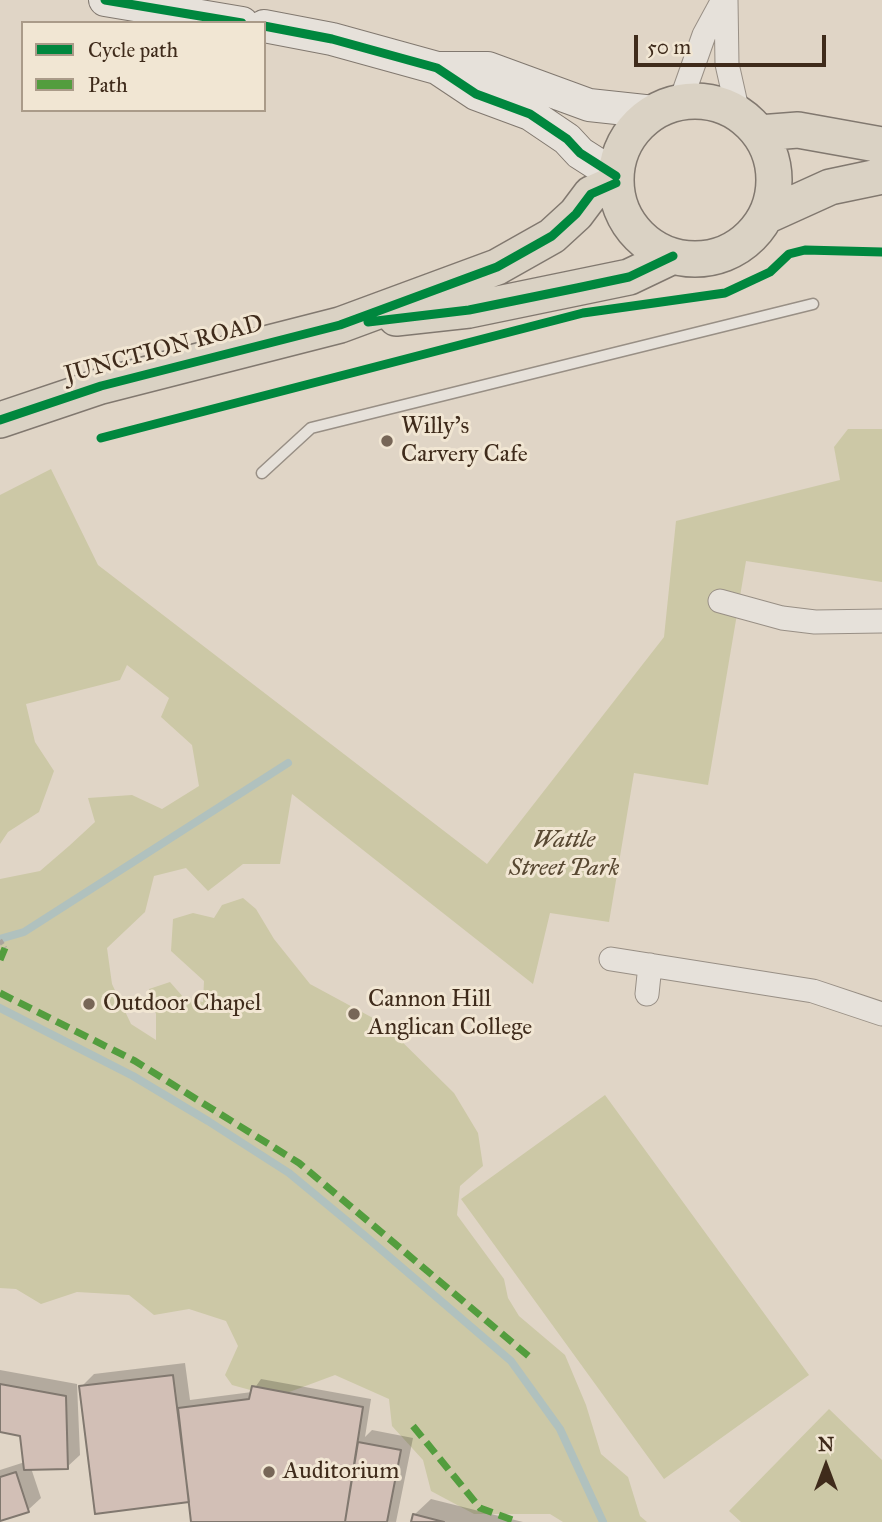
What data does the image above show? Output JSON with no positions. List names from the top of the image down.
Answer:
{
  "streets": {
    "main road": ["JUNCTION ROAD"]
  },
  "parks": ["Wattle Street Park"],
  "places": [
    "Willy's Carvery Cafe",
    "Outdoor Chapel",
    "Cannon Hill Anglican College",
    "Auditorium"
  ],
  "legend": ["Cycle path", "Path"],
  "scale_bar": "50 m",
  "north": "top"
}
